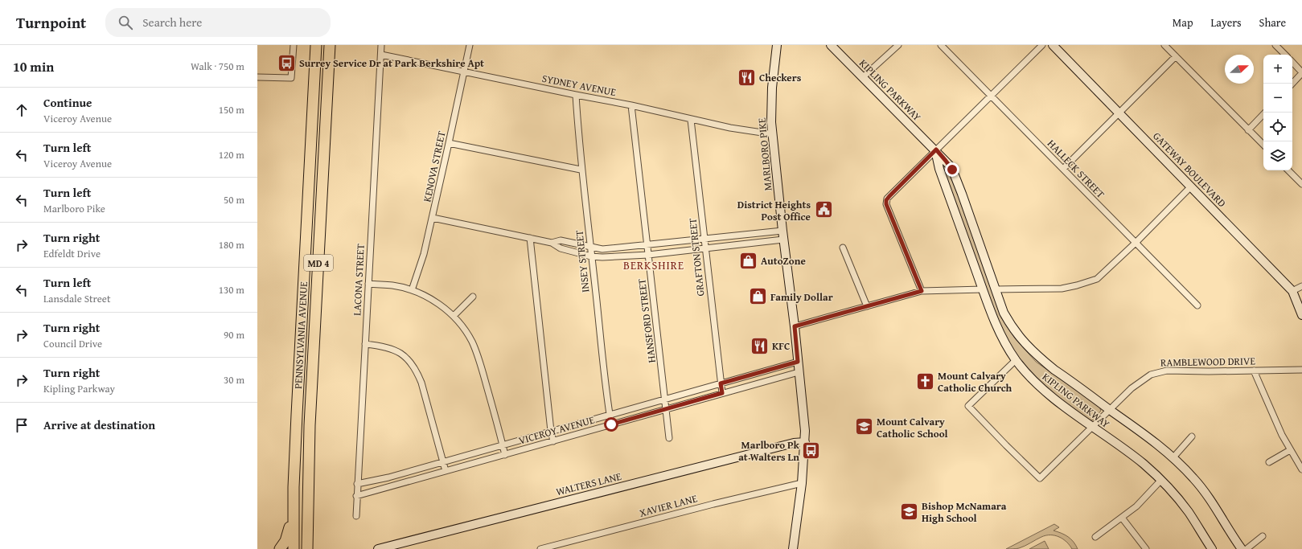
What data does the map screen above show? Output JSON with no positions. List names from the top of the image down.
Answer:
{
  "streets": {
    "highway": ["MD 4", "PENNSYLVANIA AVENUE"],
    "street": [
      "SYDNEY AVENUE",
      "KIPLING PARKWAY",
      "MARLBORO PIKE",
      "KENOVA STREET",
      "HALLECK STREET",
      "GATEWAY BOULEVARD",
      "GRAFTON STREET",
      "INSEY STREET",
      "LACONA STREET",
      "HANSFORD STREET",
      "RAMBLEWOOD DRIVE",
      "VICEROY AVENUE",
      "WALTERS LANE",
      "XAVIER LANE"
    ]
  },
  "crossings": [
    ["SYDNEY AVENUE", "MARLBORO PIKE"],
    ["SYDNEY AVENUE", "KENOVA STREET"],
    ["SYDNEY AVENUE", "GRAFTON STREET"],
    ["SYDNEY AVENUE", "INSEY STREET"],
    ["SYDNEY AVENUE", "LACONA STREET"],
    ["SYDNEY AVENUE", "HANSFORD STREET"],
    ["KIPLING PARKWAY", "RAMBLEWOOD DRIVE"],
    ["MARLBORO PIKE", "VICEROY AVENUE"],
    ["MARLBORO PIKE", "WALTERS LANE"],
    ["MARLBORO PIKE", "XAVIER LANE"],
    ["GRAFTON STREET", "VICEROY AVENUE"],
    ["INSEY STREET", "VICEROY AVENUE"],
    ["LACONA STREET", "VICEROY AVENUE"],
    ["HANSFORD STREET", "VICEROY AVENUE"]
  ],
  "districts": ["BERKSHIRE"],
  "places": {
    "bus stop": ["Surrey Service Dr at Park Berkshire Apt", "Marlboro Pk at Walters Ln"],
    "restaurant": ["Checkers", "KFC"],
    "public building": ["District Heights Post Office"],
    "shop": ["AutoZone", "Family Dollar"],
    "church": ["Mount Calvary Catholic Church"],
    "school or university": ["Mount Calvary Catholic School", "Bishop McNamara High School"]
  },
  "north": "right",
  "page": {
    "header": "Turnpoint",
    "search": "Search here",
    "nav": ["Map", "Layers", "Share"],
    "heading": ["10 min", "Walk · 750 m"],
    "map_buttons": ["+", "−"],
    "list": [
      ["Continue", "Viceroy Avenue", "150 m"],
      ["Turn left", "Viceroy Avenue", "120 m"],
      ["Turn left", "Marlboro Pike", "50 m"],
      ["Turn right", "Edfeldt Drive", "180 m"],
      ["Turn left", "Lansdale Street", "130 m"],
      ["Turn right", "Council Drive", "90 m"],
      ["Turn right", "Kipling Parkway", "30 m"],
      "Arrive at destination"
    ]
  }
}
